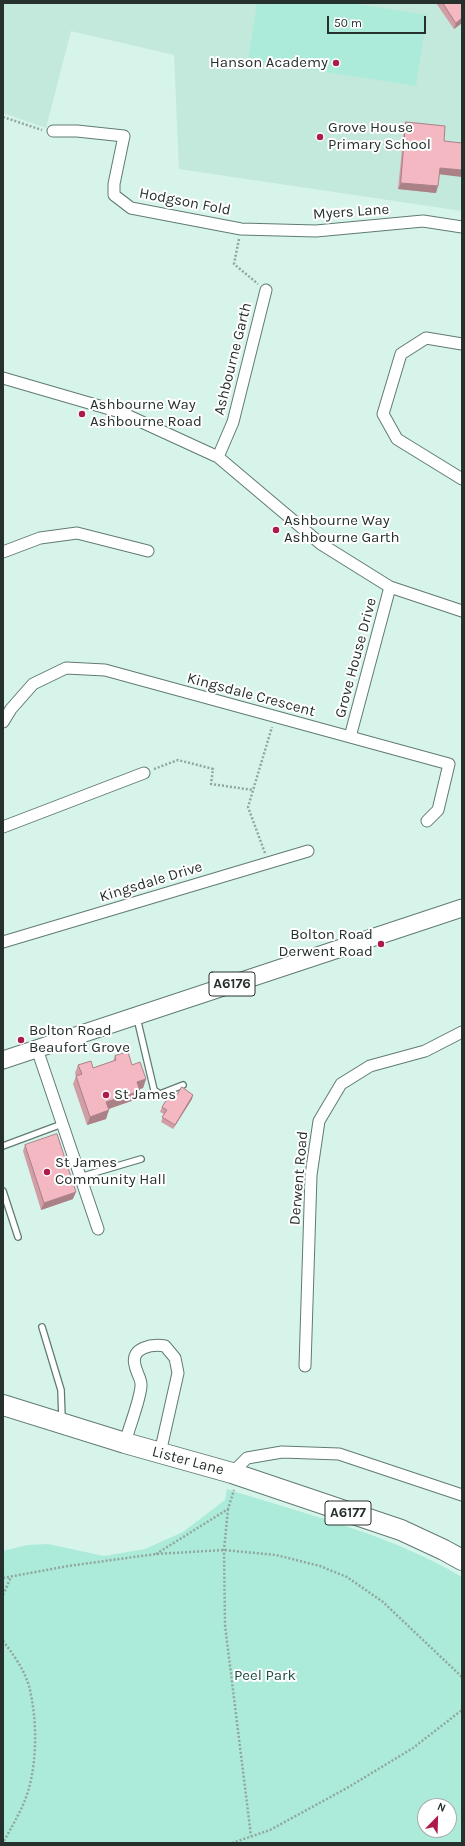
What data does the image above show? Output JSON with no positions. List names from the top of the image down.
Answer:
{
  "streets": {
    "highway": ["Lister Lane", "A6177"],
    "main road": ["A6176"],
    "street": [
      "Hodgson Fold",
      "Myers Lane",
      "Ashbourne Garth",
      "Grove House Drive",
      "Kingsdale Crescent",
      "Kingsdale Drive",
      "Derwent Road"
    ]
  },
  "crossings": [
    ["Hodgson Fold", "Myers Lane"],
    ["Grove House Drive", "Kingsdale Crescent"],
    ["Lister Lane", "A6177"]
  ],
  "parks": ["Peel Park"],
  "places": [
    "Hanson Academy",
    "Grove House Primary School",
    "Ashbourne Way Ashbourne Road",
    "Ashbourne Way Ashbourne Garth",
    "Bolton Road Derwent Road",
    "Bolton Road Beaufort Grove",
    "St James",
    "St James Community Hall"
  ],
  "scale_bar": "50 m",
  "north": "top right"
}
